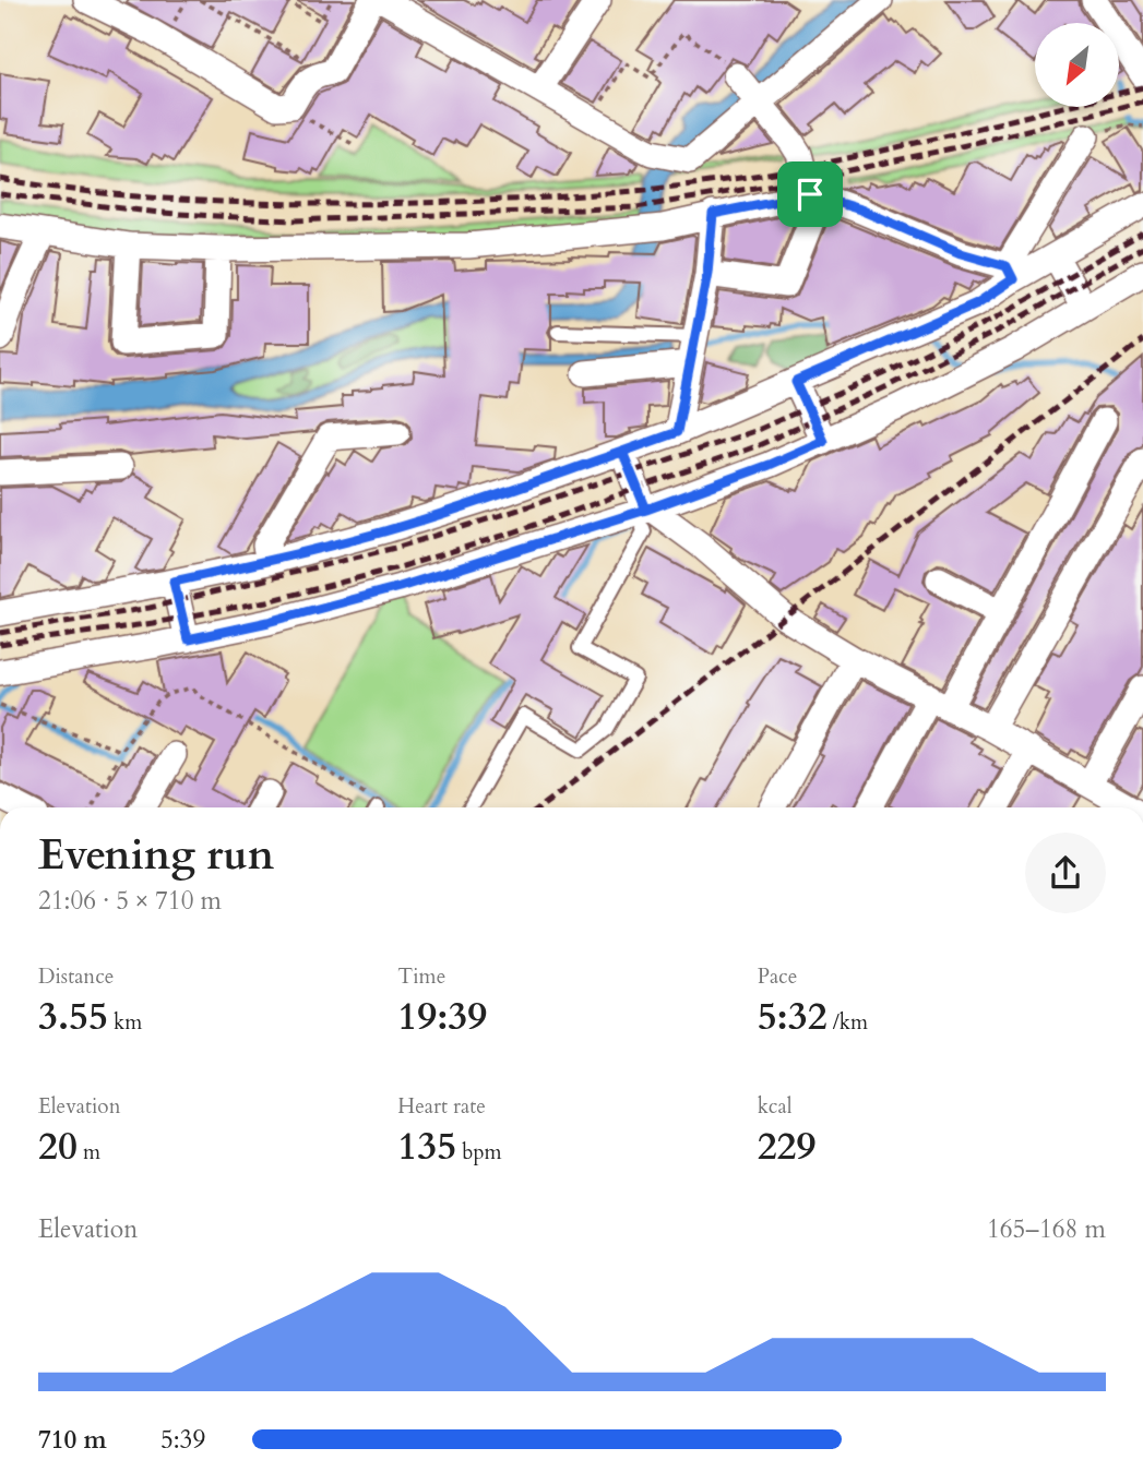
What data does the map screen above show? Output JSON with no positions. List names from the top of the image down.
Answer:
{
  "north": "bottom left",
  "page": {
    "heading": ["Evening run", "21:06 · 5 × 710 m"],
    "stats": [
      ["Distance", "3.55 km"],
      ["Time", "19:39"],
      ["Pace", "5:32 /km"],
      ["Elevation", "20 m"],
      ["Heart rate", "135 bpm"],
      ["kcal", "229"]
    ],
    "chart": ["Elevation", "165–168 m"],
    "list": [
      {
        "name": "710 m",
        "note": "5:39"
      }
    ]
  }
}
